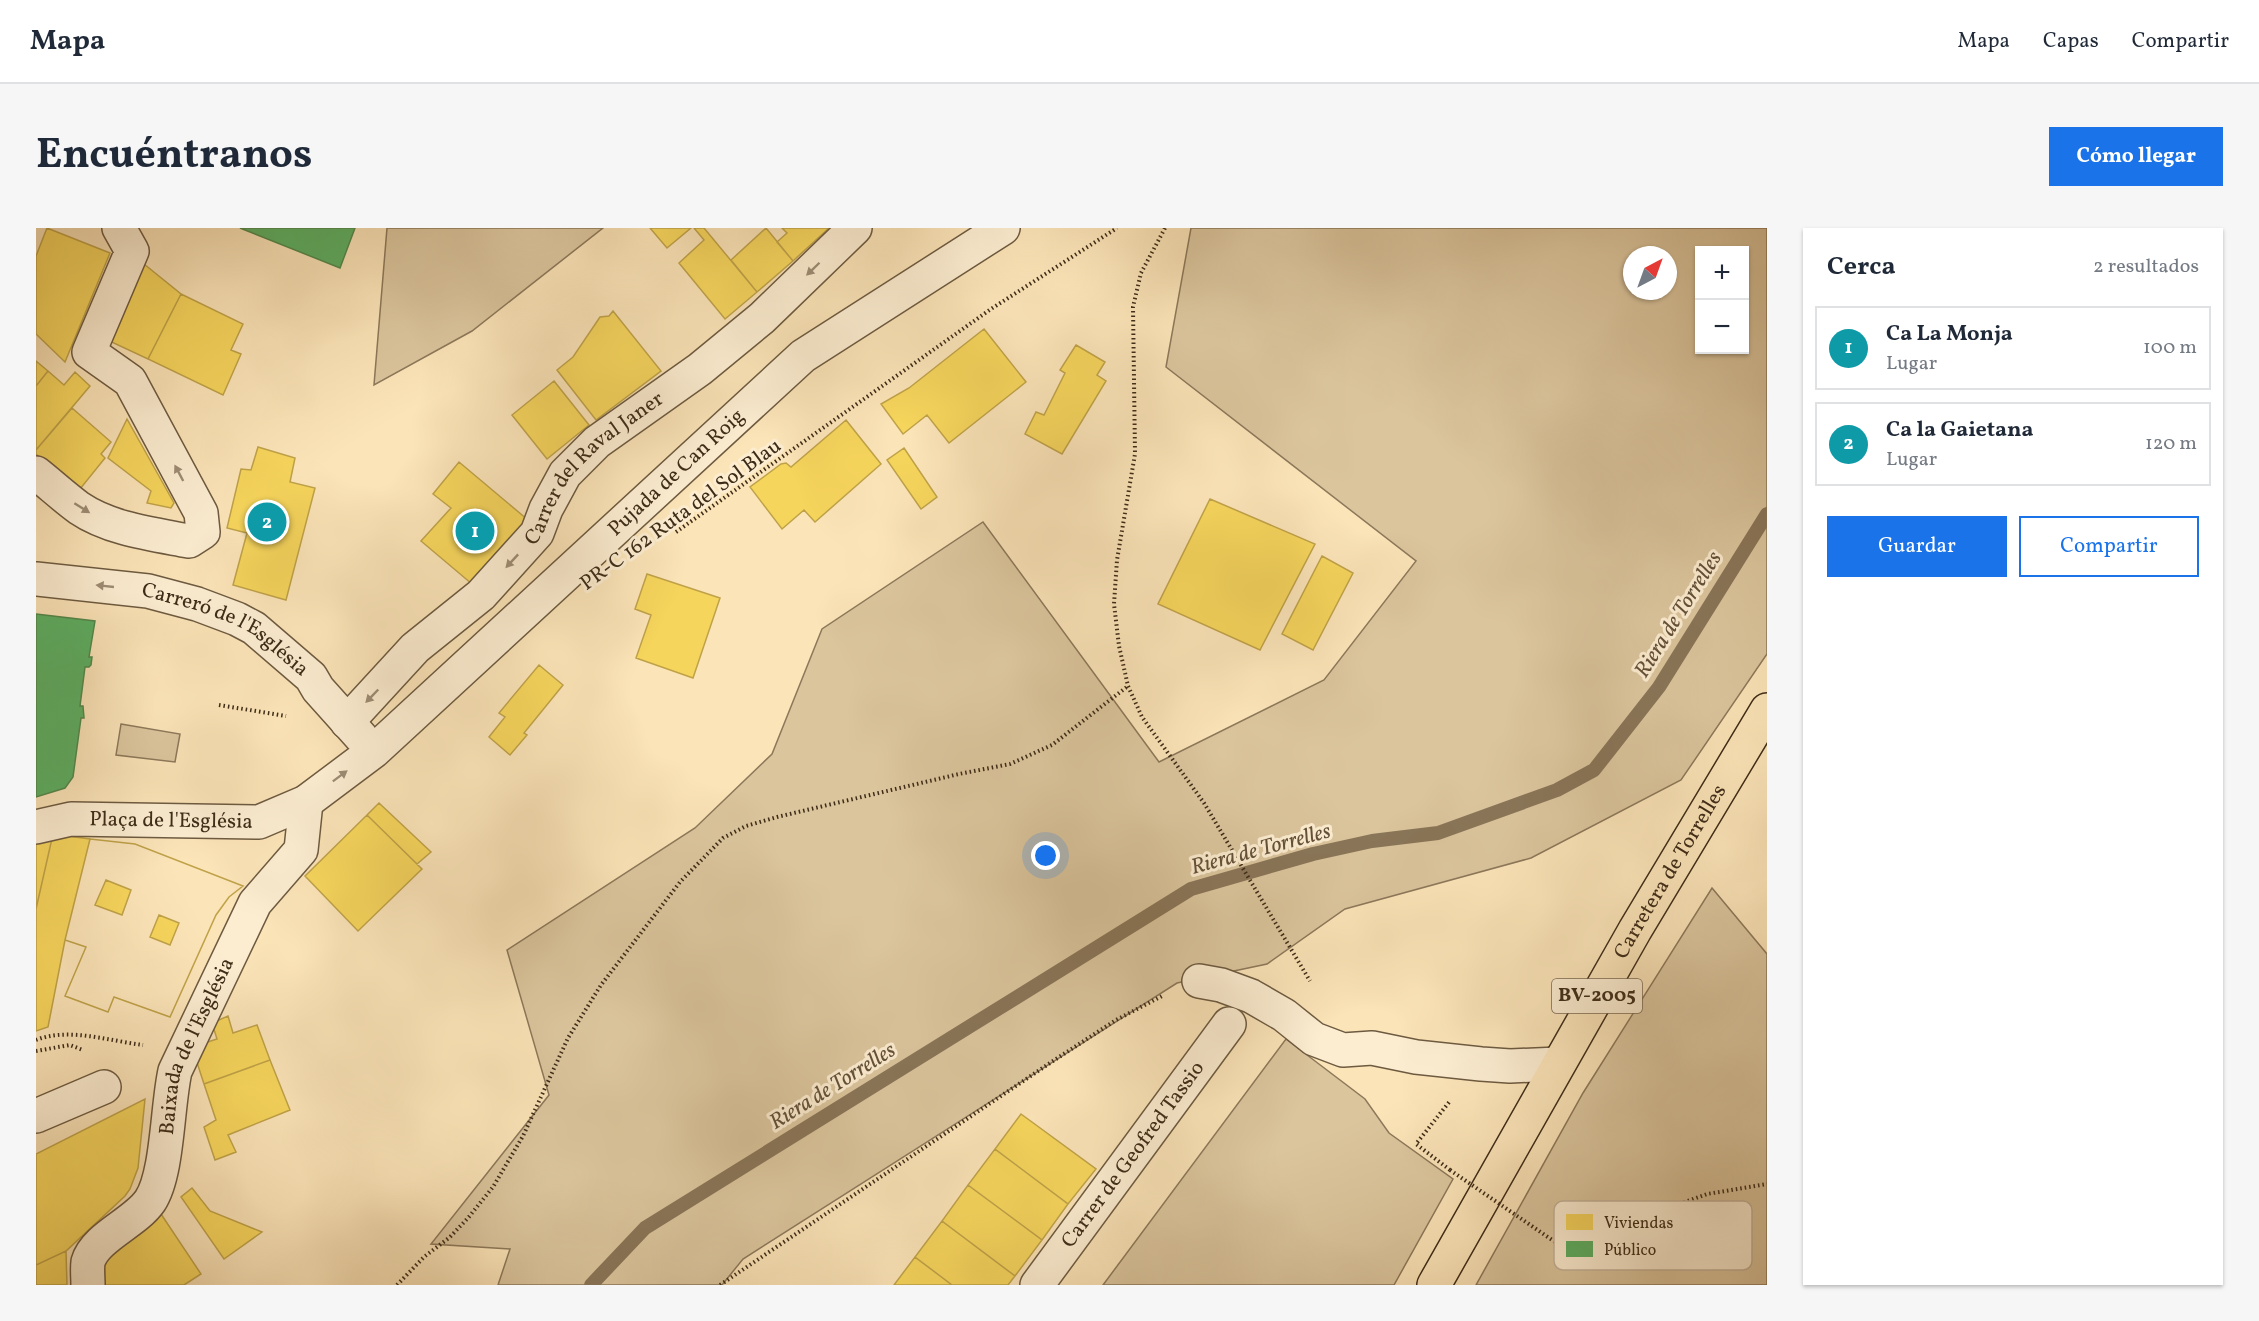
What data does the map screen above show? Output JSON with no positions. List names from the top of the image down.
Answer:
{
  "streets": {
    "main road": ["Carretera de Torrelles", "BV-2005"],
    "street": [
      "Carrer del Raval Janer",
      "Pujada de Can Roig",
      "Carreró de l'Església",
      "Plaça de l'Església",
      "Baixada de l'Església",
      "Carrer de Geofred Tassio"
    ],
    "path": ["PR-C 162 Ruta del Sol Blau"]
  },
  "crossings": [
    ["Carrer del Raval Janer", "Carreró de l'Església"],
    ["Pujada de Can Roig", "Carreró de l'Església"],
    ["Plaça de l'Església", "Baixada de l'Església"]
  ],
  "one_way": ["Carrer del Raval Janer", "Carreró de l'Església"],
  "water": ["Riera de Torrelles"],
  "legend": ["Viviendas", "Público"],
  "north": "top right",
  "page": {
    "header": "Mapa",
    "nav": ["Mapa", "Capas", "Compartir"],
    "title": "Encuéntranos",
    "buttons": [
      "Cómo llegar",
      ["Guardar", "Compartir"]
    ],
    "heading": ["Cerca", "2 resultados"],
    "map_buttons": ["+", "−"],
    "list": [
      {
        "mark": "1",
        "name": "Ca La Monja",
        "note": "Lugar",
        "value": "100 m"
      },
      {
        "mark": "2",
        "name": "Ca la Gaietana",
        "note": "Lugar",
        "value": "120 m"
      }
    ],
    "pins": ["2", "1"]
  }
}
